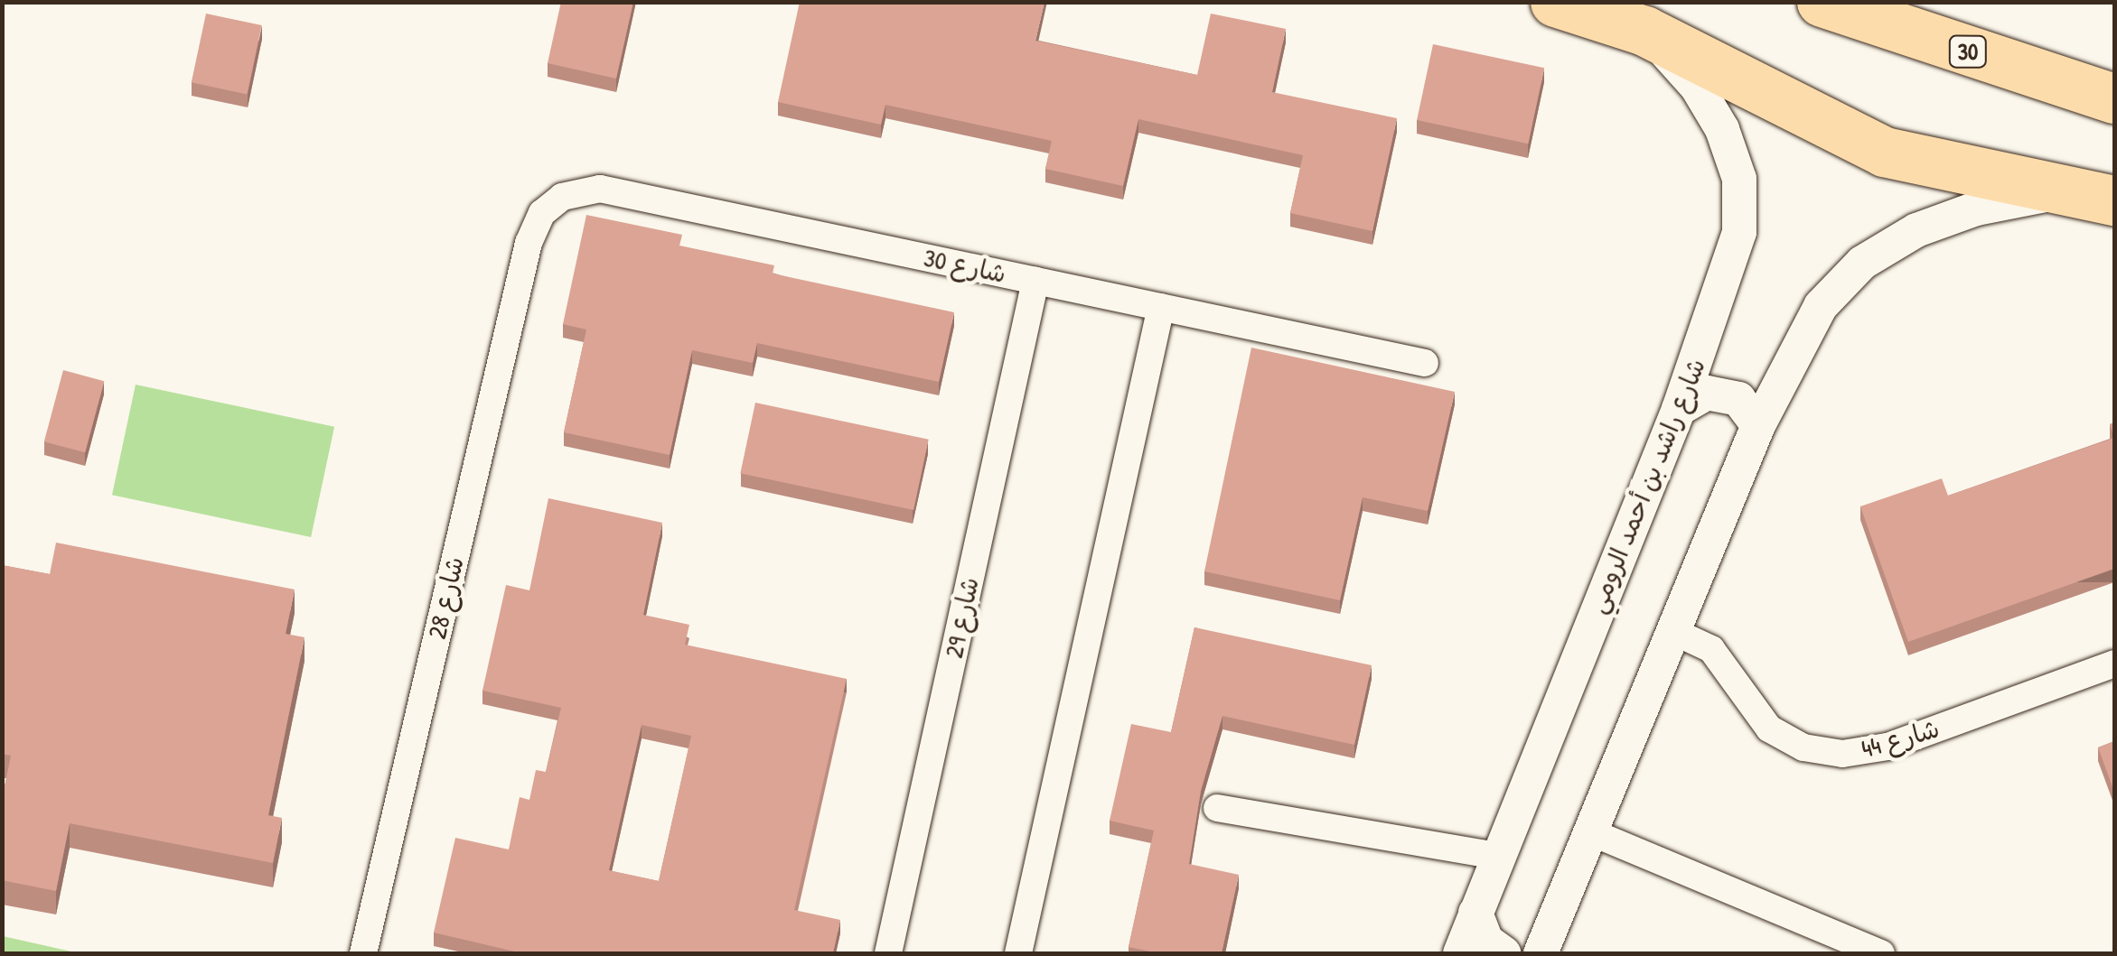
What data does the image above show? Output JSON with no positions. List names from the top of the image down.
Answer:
{
  "streets": {
    "highway": ["30"],
    "street": [
      "شارع 30",
      "شارع راشد بن أحمد الرومي",
      "شارع 28",
      "شارع 29",
      "شارع 44"
    ]
  },
  "crossings": [
    ["شارع 30", "شارع 28"],
    ["شارع 30", "شارع 29"]
  ]
}
